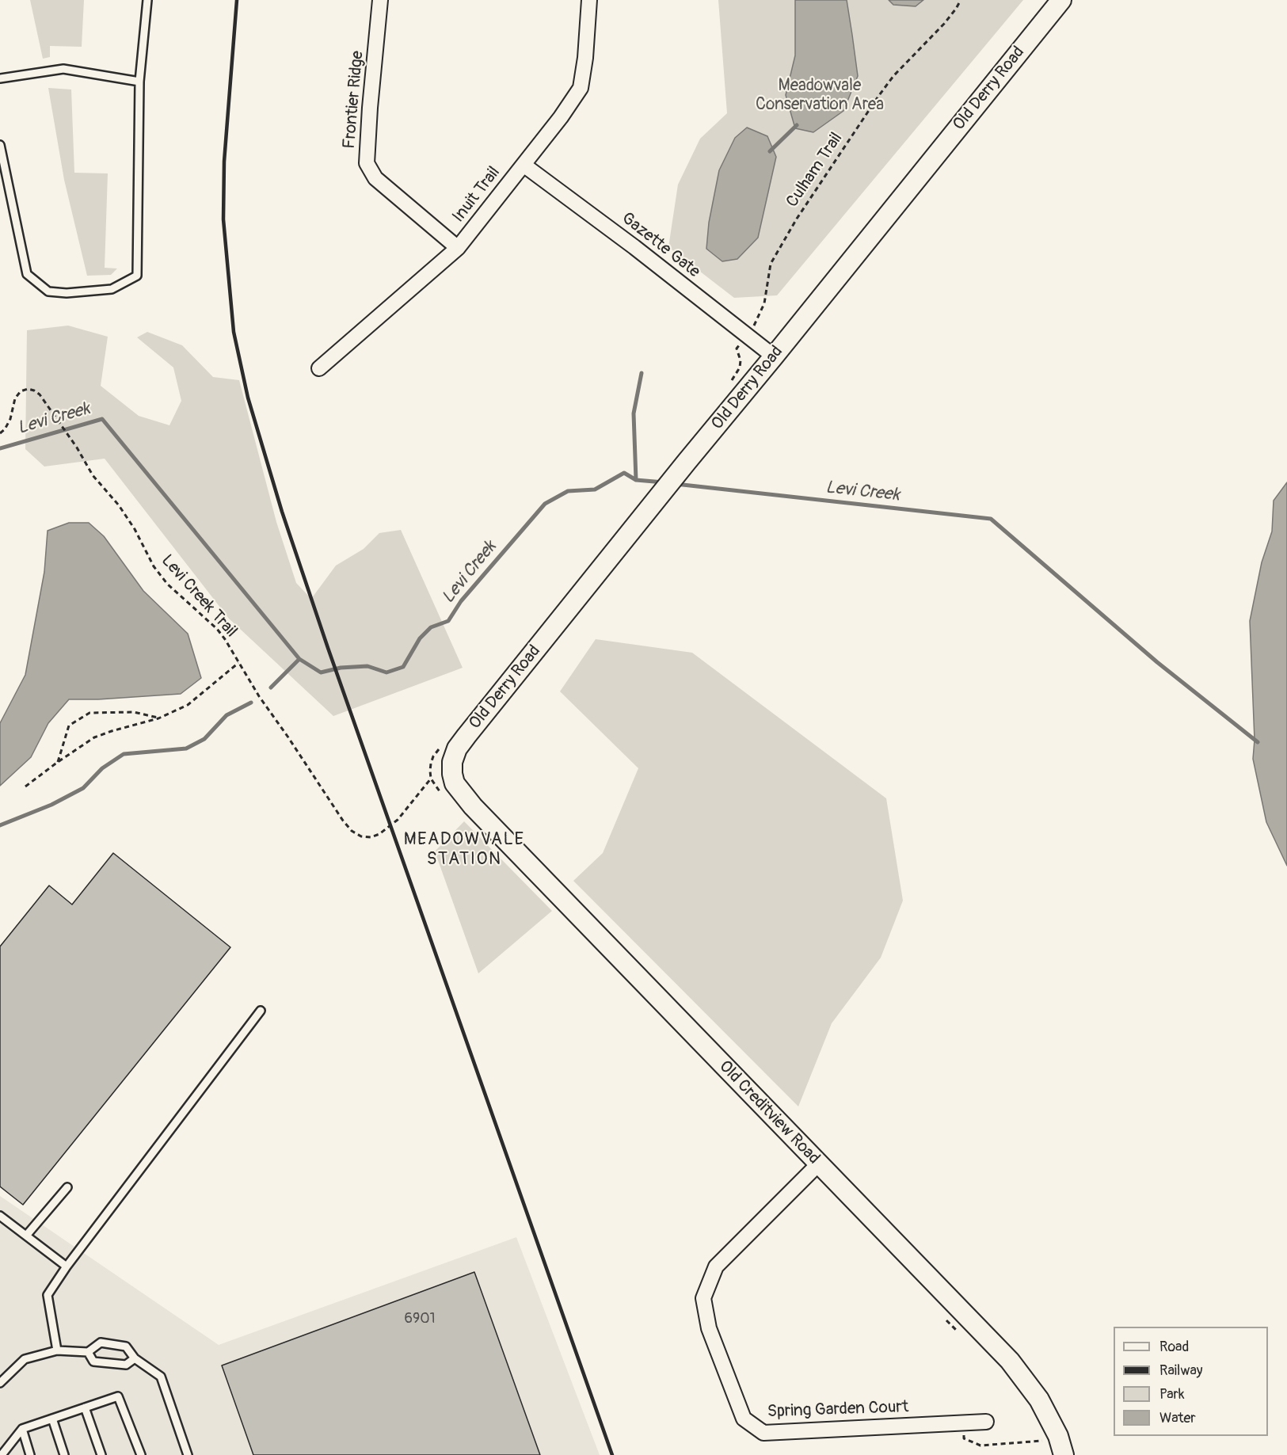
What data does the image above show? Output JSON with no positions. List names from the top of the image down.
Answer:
{
  "streets": {
    "street": [
      "Old Derry Road",
      "Frontier Ridge",
      "Inuit Trail",
      "Gazette Gate",
      "Old Creditview Road",
      "Spring Garden Court"
    ],
    "path": ["Culham Trail", "Levi Creek Trail"]
  },
  "crossings": [
    ["Old Derry Road", "Gazette Gate"],
    ["Old Derry Road", "Old Creditview Road"],
    ["Frontier Ridge", "Inuit Trail"],
    ["Inuit Trail", "Gazette Gate"],
    ["Old Creditview Road", "Spring Garden Court"]
  ],
  "districts": ["MEADOWVALE STATION"],
  "water": ["Levi Creek"],
  "parks": ["Meadowvale Conservation Area"],
  "house_numbers": ["6901"],
  "legend": [
    "Road",
    "Railway",
    "Park",
    "Water"
  ]
}
